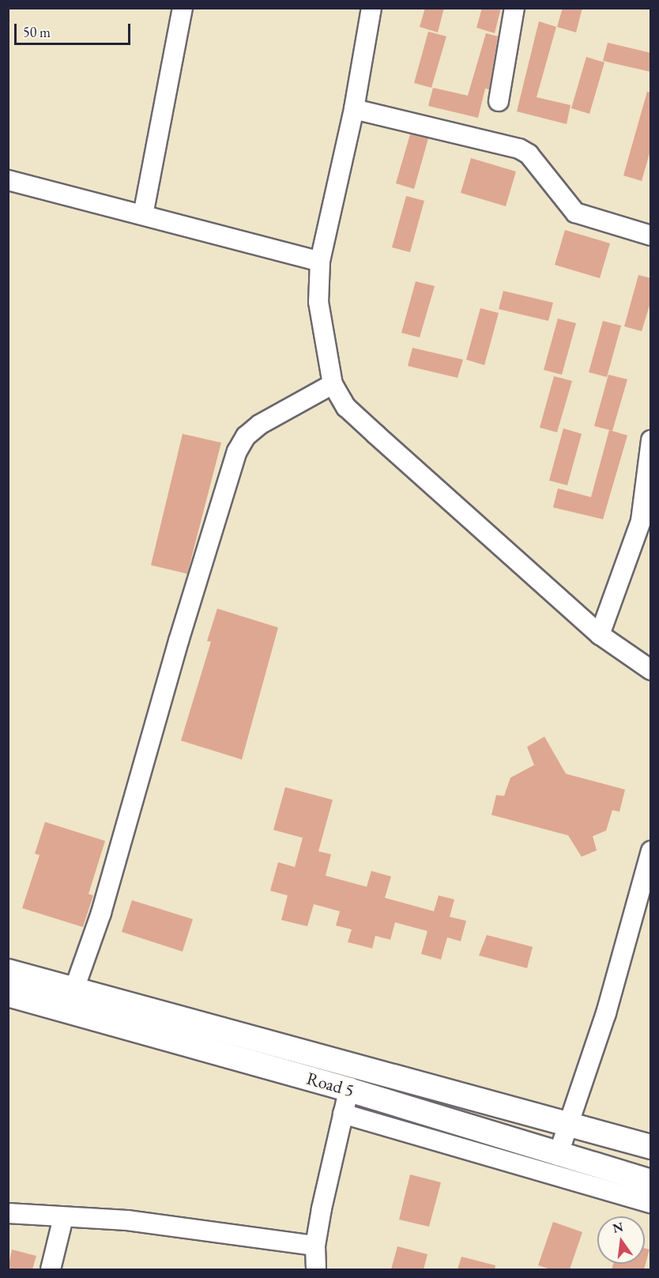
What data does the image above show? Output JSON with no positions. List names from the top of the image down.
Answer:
{
  "streets": {
    "street": ["Road 5"]
  },
  "scale_bar": "50 m",
  "north": "top"
}
